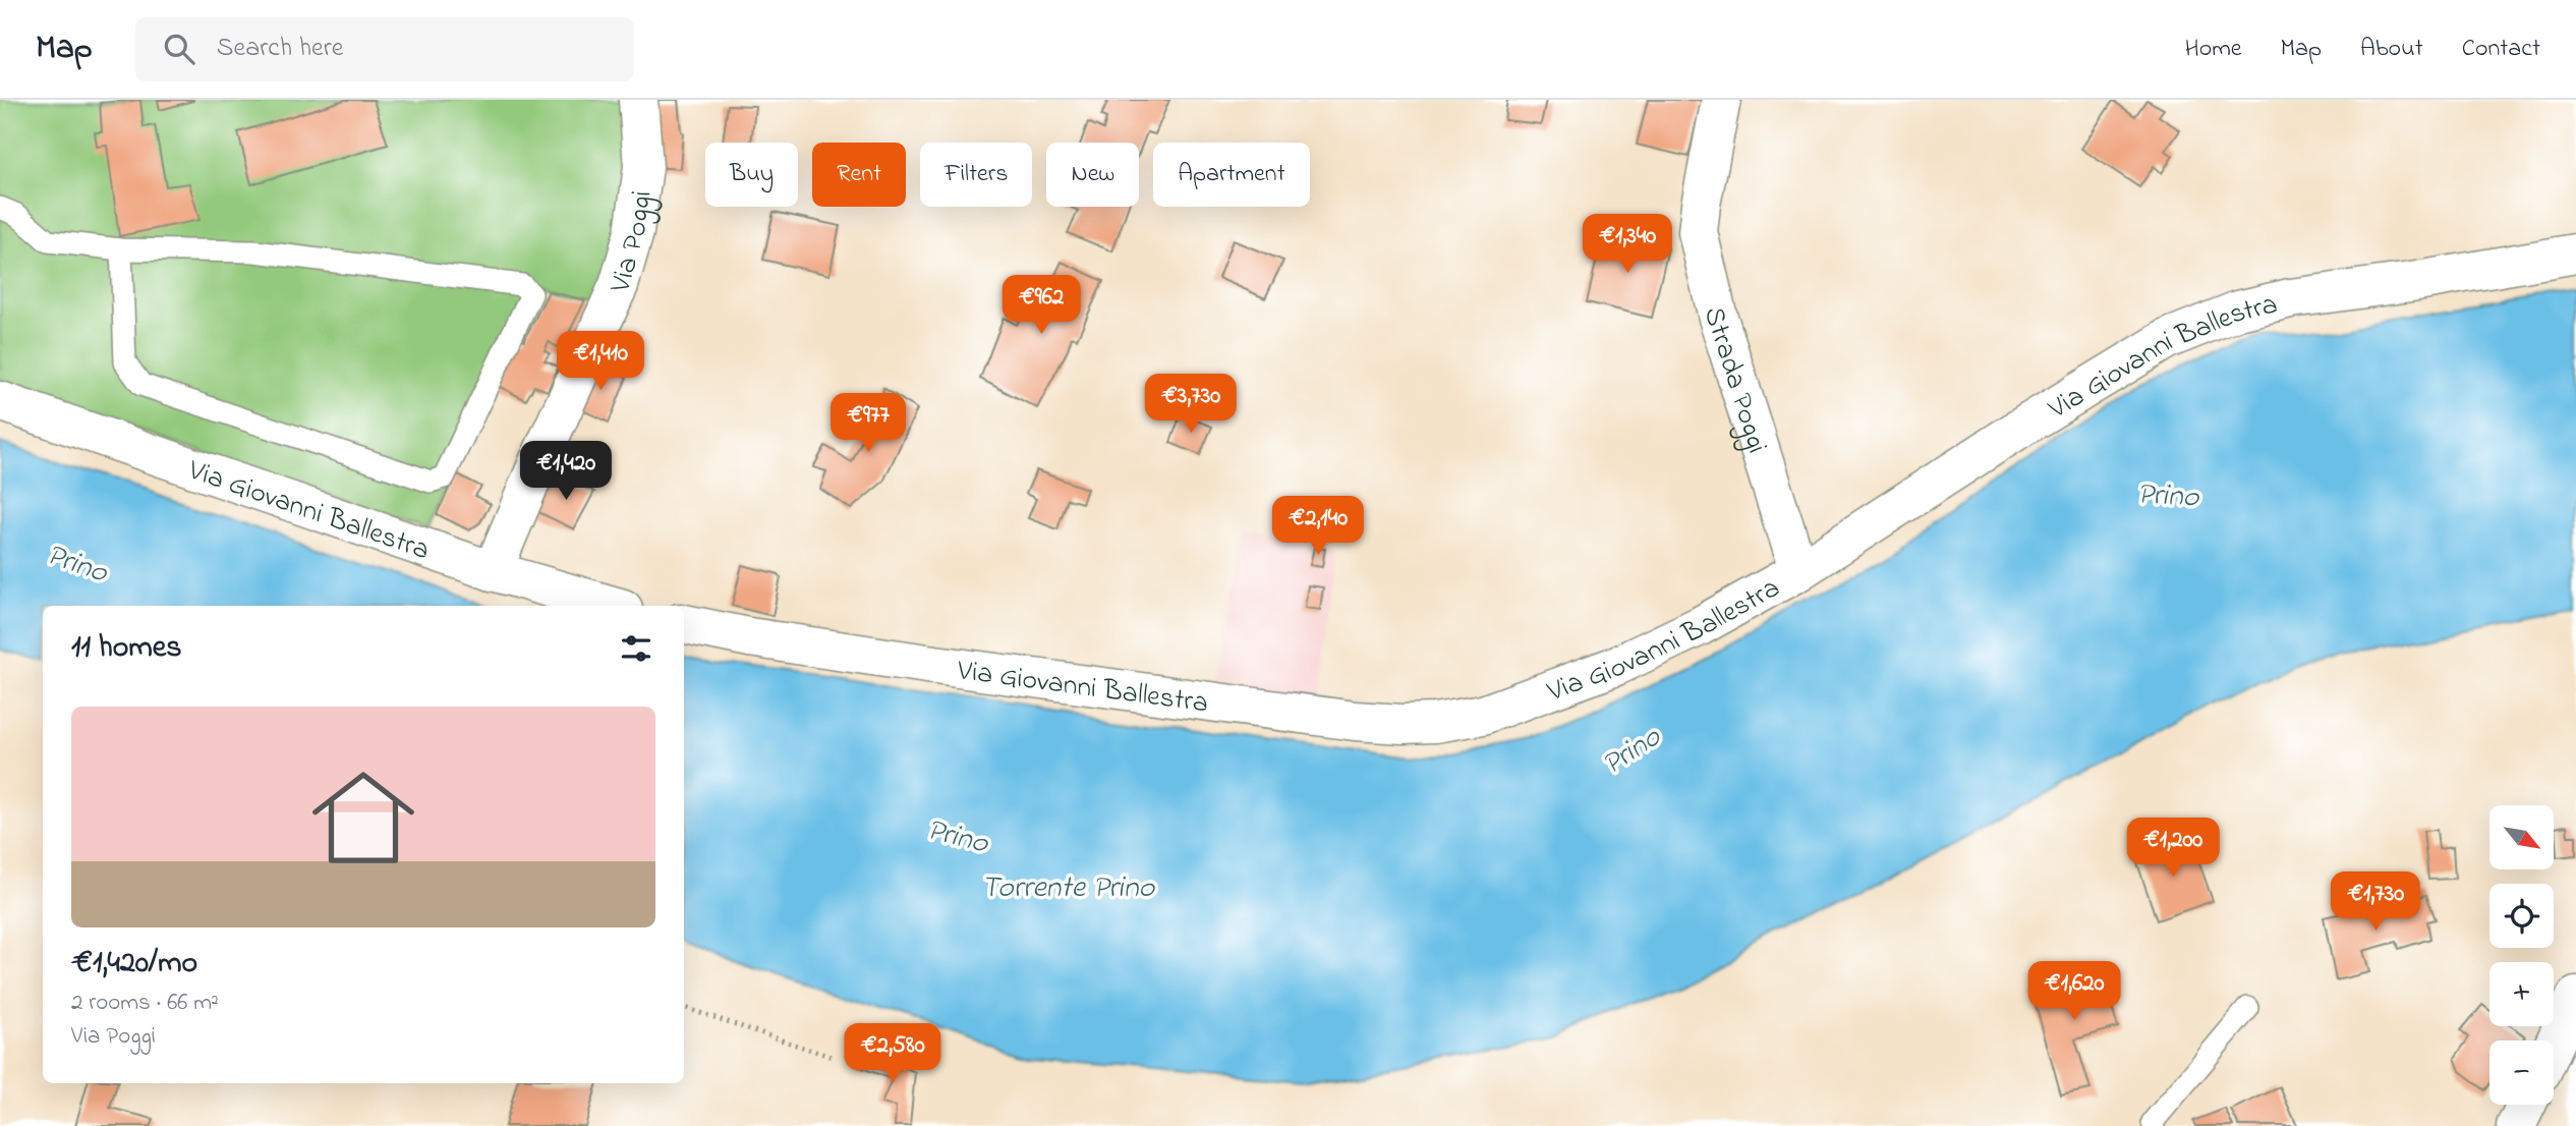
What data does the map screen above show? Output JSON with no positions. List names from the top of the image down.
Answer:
{
  "streets": {
    "street": ["Via Poggi", "Via Giovanni Ballestra", "Strada Poggi"]
  },
  "crossings": [
    ["Via Poggi", "Via Giovanni Ballestra"],
    ["Via Giovanni Ballestra", "Strada Poggi"]
  ],
  "water": ["Prino", "Torrente Prino"],
  "north": "bottom right",
  "page": {
    "header": "Map",
    "search": "Search here",
    "nav": [
      "Home",
      "Map",
      "About",
      "Contact"
    ],
    "chip": [
      "Buy",
      "Rent",
      "Filters",
      "New",
      "Apartment"
    ],
    "price": [
      "€1,340",
      "€962",
      "€1,410",
      "€3,730",
      "€977",
      "€1,420",
      "€2,140",
      "€1,200",
      "€1,730",
      "€1,620",
      "€2,580"
    ],
    "heading": "11 homes",
    "list": [
      {
        "name": "€1,420/mo",
        "note": "2 rooms · 66 m² · Via Poggi"
      }
    ],
    "map_buttons": ["+", "−"]
  }
}
